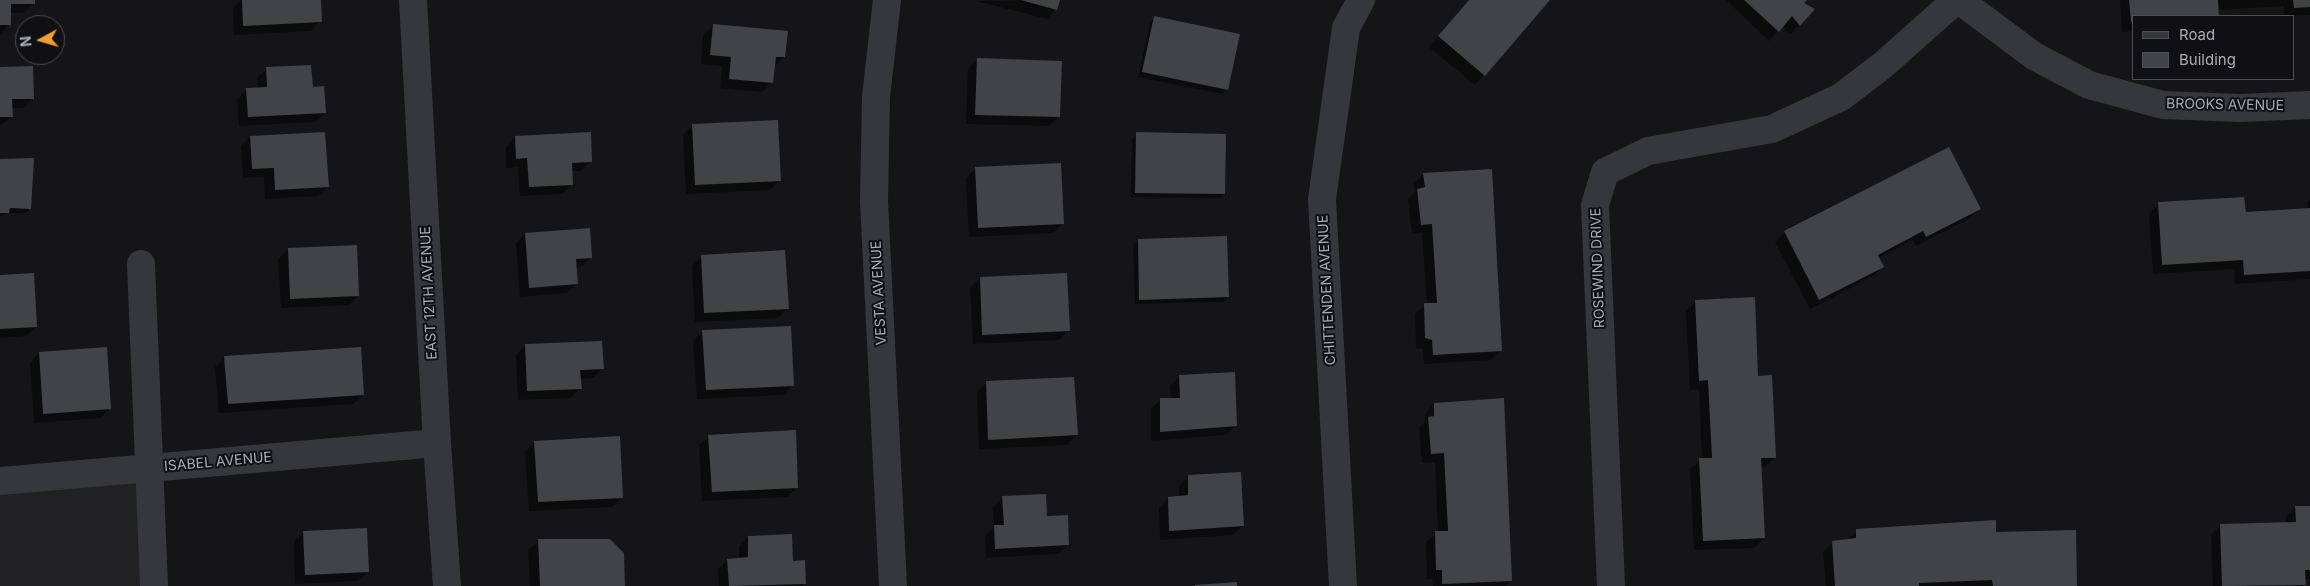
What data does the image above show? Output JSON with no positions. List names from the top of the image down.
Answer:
{
  "streets": {
    "street": [
      "BROOKS AVENUE",
      "ROSEWIND DRIVE",
      "CHITTENDEN AVENUE",
      "EAST 12TH AVENUE",
      "VESTA AVENUE",
      "ISABEL AVENUE"
    ]
  },
  "crossings": [
    ["BROOKS AVENUE", "ROSEWIND DRIVE"],
    ["EAST 12TH AVENUE", "ISABEL AVENUE"]
  ],
  "legend": ["Road", "Building"],
  "north": "left"
}
